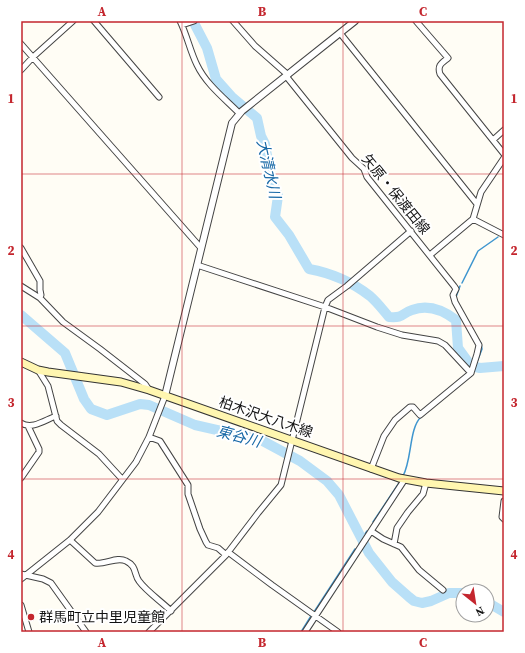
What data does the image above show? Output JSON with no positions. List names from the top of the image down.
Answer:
{
  "streets": {
    "main road": ["柏木沢大八木線"],
    "street": ["矢原・保渡田線"]
  },
  "water": ["大清水川", "東谷川"],
  "places": ["群馬町立中里児童館"],
  "north": "bottom right",
  "grid": {
    "columns": ["A", "B", "C"],
    "rows": [
      "1",
      "2",
      "3",
      "4"
    ]
  }
}
